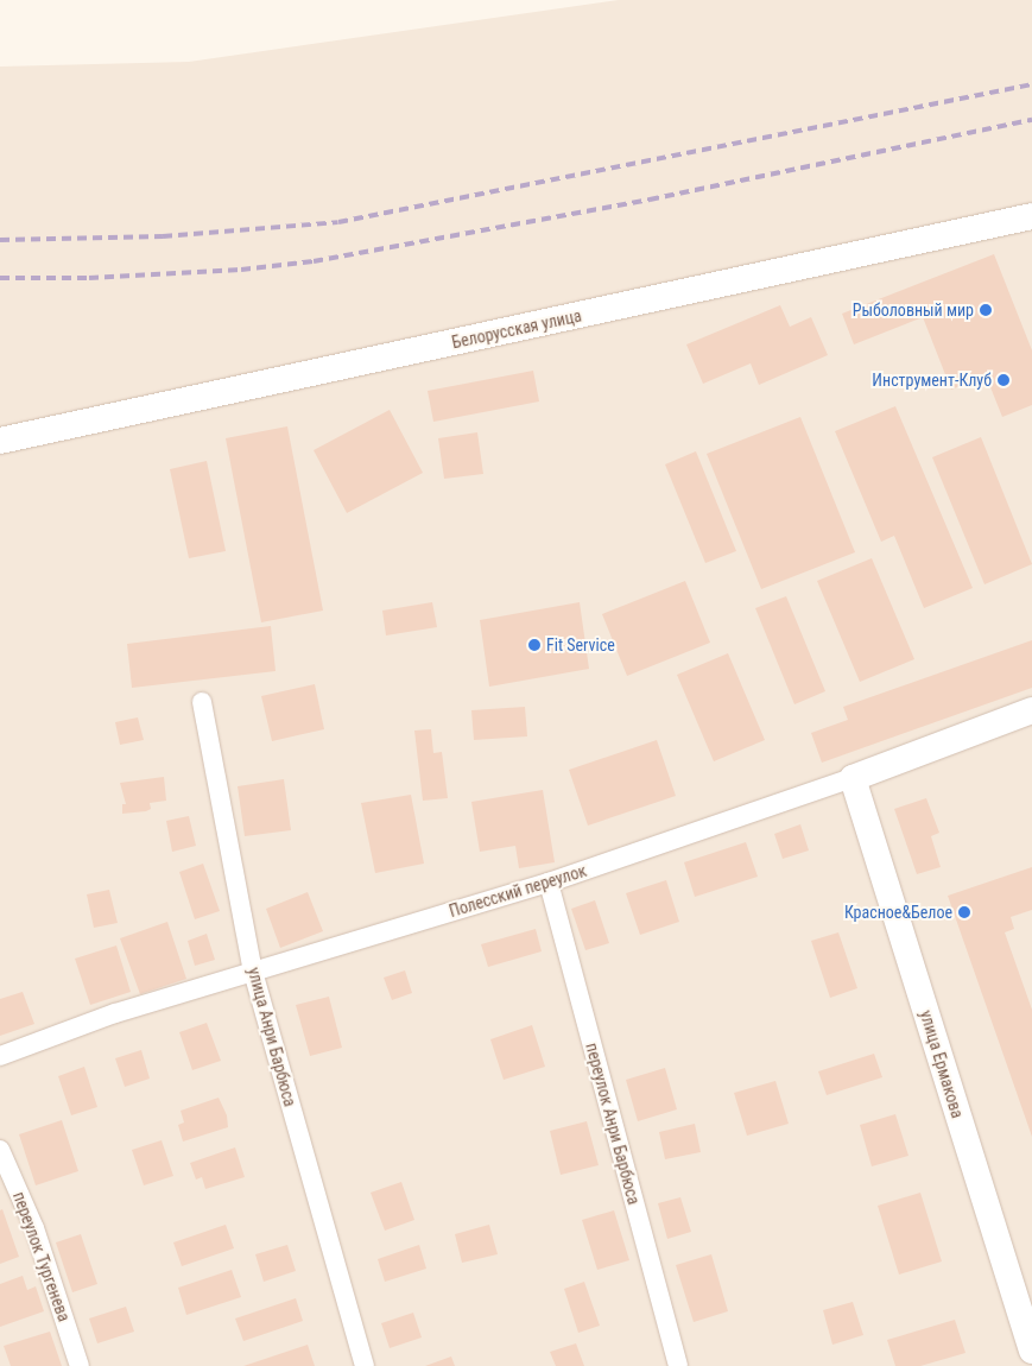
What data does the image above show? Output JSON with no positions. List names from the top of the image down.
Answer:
{
  "streets": {
    "street": [
      "Белорусская улица",
      "Полесский переулок",
      "улица Анри Барбюса",
      "улица Ермакова",
      "переулок Анри Барбюса",
      "переулок Тургенева"
    ]
  },
  "crossings": [
    ["Полесский переулок", "улица Анри Барбюса"],
    ["Полесский переулок", "улица Ермакова"],
    ["Полесский переулок", "переулок Анри Барбюса"]
  ],
  "places": [
    "Рыболовный мир",
    "Инструмент-Клуб",
    "Fit Service",
    "Красное&Белое"
  ]
}
